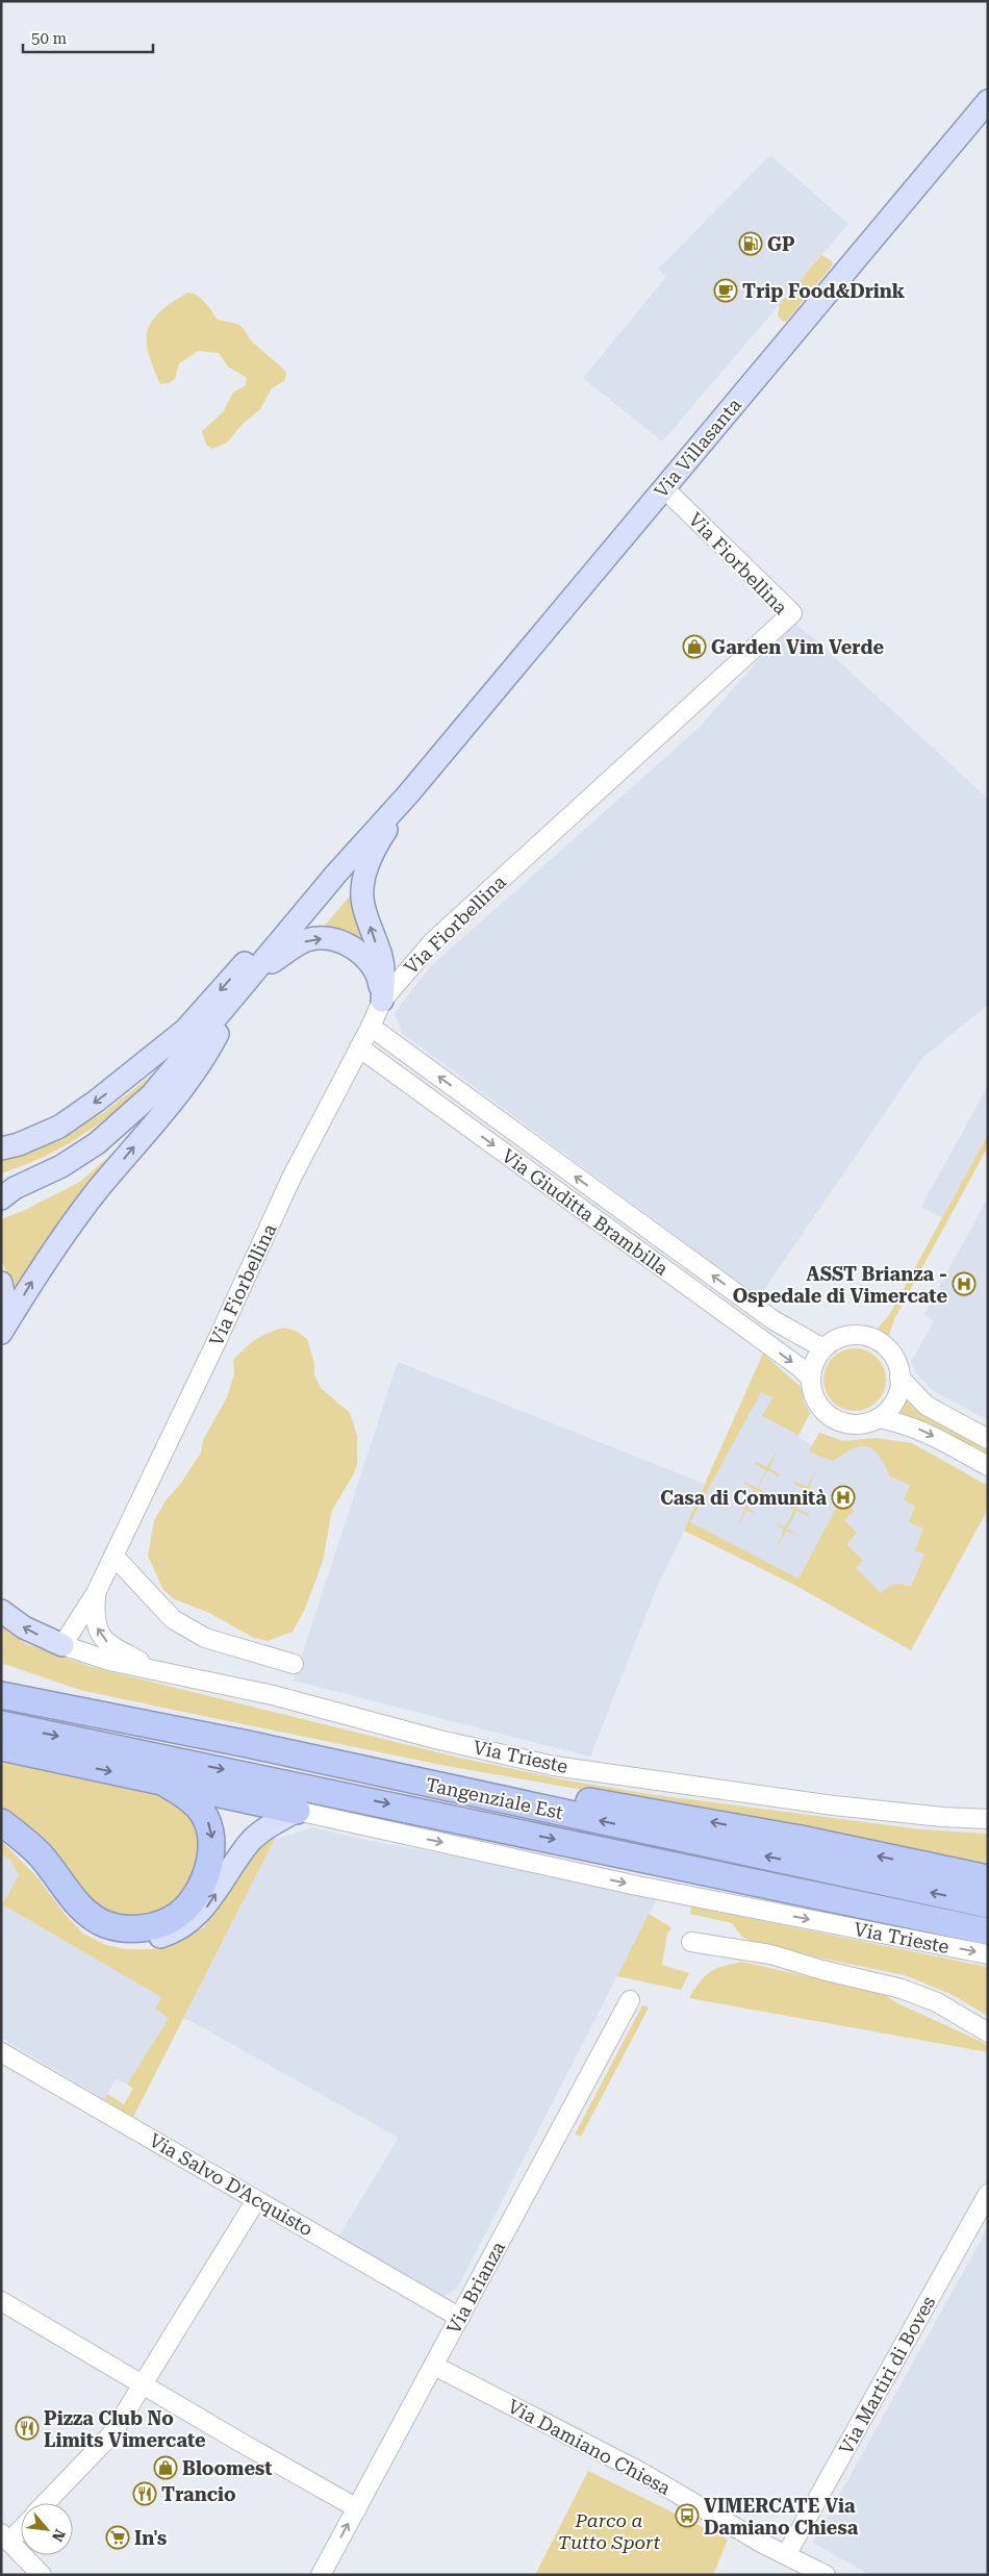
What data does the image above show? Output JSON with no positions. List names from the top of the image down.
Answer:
{
  "streets": {
    "highway": ["Tangenziale Est"],
    "main road": ["Via Villasanta"],
    "street": [
      "Via Fiorbellina",
      "Via Giuditta Brambilla",
      "Via Trieste",
      "Via Salvo D'Acquisto",
      "Via Brianza",
      "Via Martiri di Boves",
      "Via Damiano Chiesa"
    ]
  },
  "crossings": [
    ["Via Villasanta", "Via Fiorbellina"],
    ["Via Fiorbellina", "Via Giuditta Brambilla"],
    ["Via Fiorbellina", "Via Trieste"],
    ["Via Salvo D'Acquisto", "Via Brianza"],
    ["Via Brianza", "Via Damiano Chiesa"],
    ["Via Martiri di Boves", "Via Damiano Chiesa"]
  ],
  "parks": ["Parco a Tutto Sport"],
  "places": {
    "fuel station": ["GP"],
    "cafe": ["Trip Food&Drink"],
    "shop": ["Garden Vim Verde", "Bloomest"],
    "hospital": ["ASST Brianza - Ospedale di Vimercate", "Casa di Comunità"],
    "restaurant": ["Pizza Club No Limits Vimercate", "Trancio"],
    "bus stop": ["VIMERCATE Via Damiano Chiesa"],
    "supermarket": ["In's"]
  },
  "scale_bar": "50 m",
  "north": "bottom right"
}
